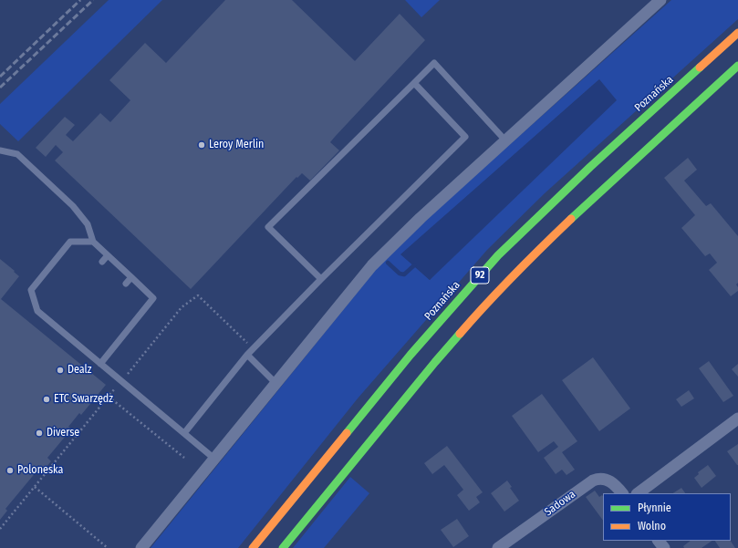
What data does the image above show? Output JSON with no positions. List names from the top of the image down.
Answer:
{
  "streets": {
    "main road": ["Poznańska", "92"],
    "street": ["Sadowa"]
  },
  "places": [
    "Leroy Merlin",
    "Dealz",
    "ETC Swarzędz",
    "Diverse",
    "Poloneska"
  ],
  "legend": ["Płynnie", "Wolno"]
}
